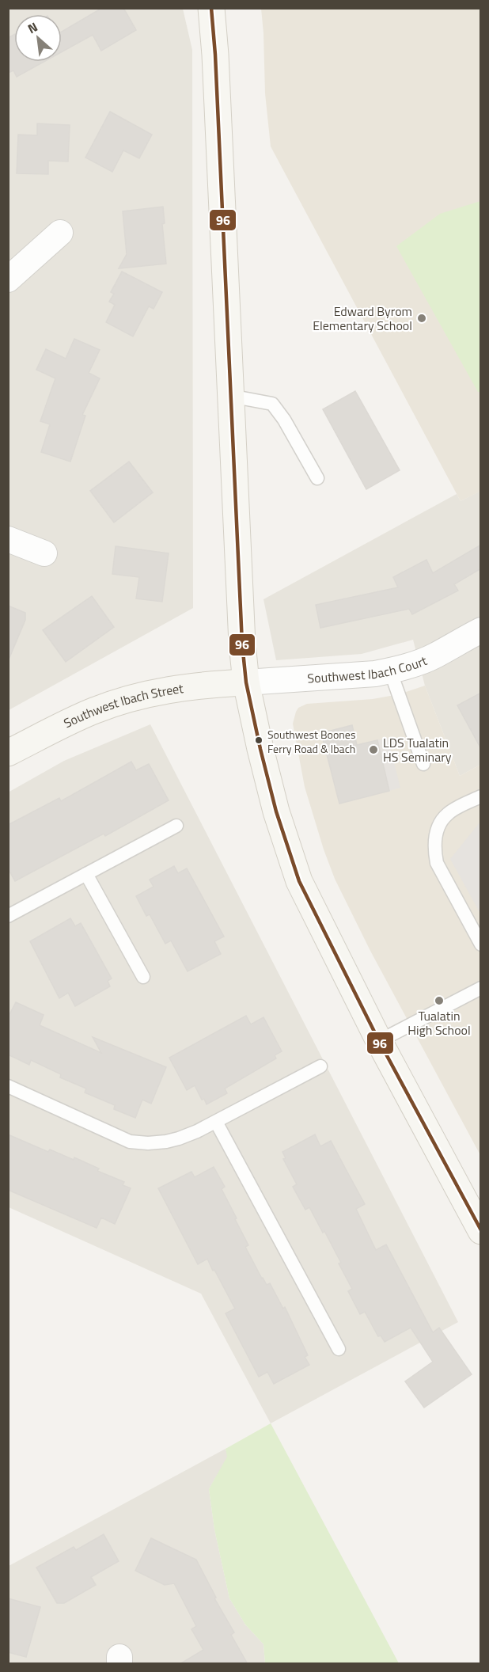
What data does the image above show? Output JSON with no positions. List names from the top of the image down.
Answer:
{
  "streets": {
    "main road": ["Southwest Ibach Street"],
    "street": ["Southwest Ibach Court"]
  },
  "crossings": [
    ["Southwest Ibach Court", "Southwest Ibach Street"]
  ],
  "places": [
    "Edward Byrom Elementary School",
    "Southwest Boones Ferry Road & Ibach",
    "LDS Tualatin HS Seminary",
    "Tualatin High School"
  ],
  "lines": ["transit line 96"],
  "north": "top left"
}
